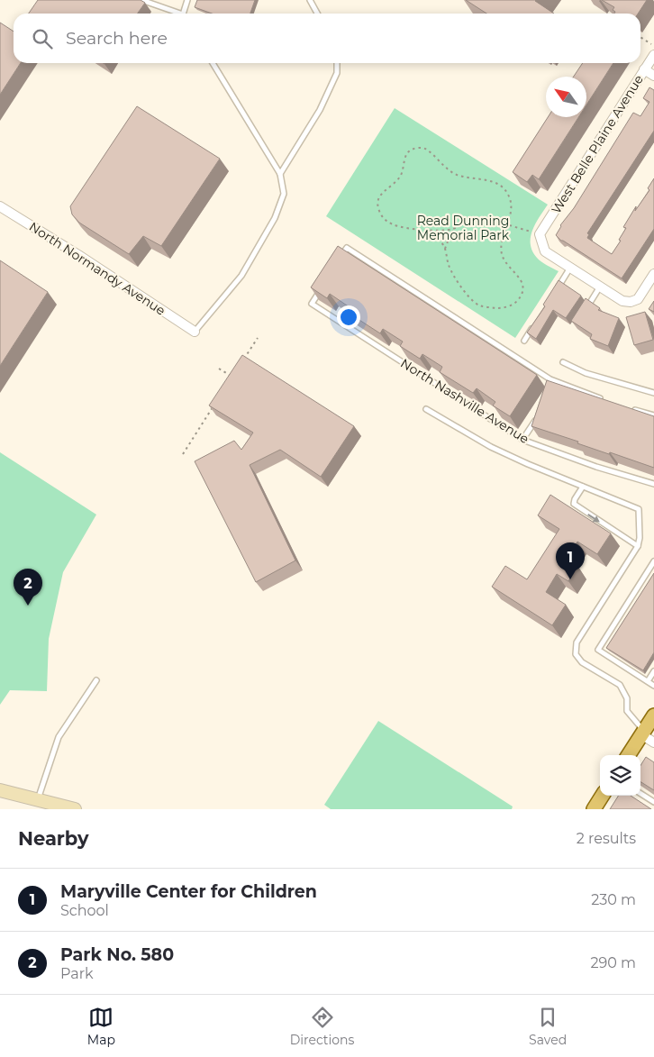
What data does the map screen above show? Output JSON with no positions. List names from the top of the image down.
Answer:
{
  "streets": {
    "street": ["West Belle Plaine Avenue", "North Normandy Avenue"],
    "lane": ["North Nashville Avenue"]
  },
  "parks": ["Read Dunning Memorial Park"],
  "north": "top left",
  "page": {
    "search": "Search here",
    "pins": ["1", "2"],
    "heading": ["Nearby", "2 results"],
    "list": [
      {
        "mark": "1",
        "name": "Maryville Center for Children",
        "note": "School",
        "value": "230 m"
      },
      {
        "mark": "2",
        "name": "Park No. 580",
        "note": "Park",
        "value": "290 m"
      }
    ],
    "nav": ["Map", "Directions", "Saved"]
  }
}
